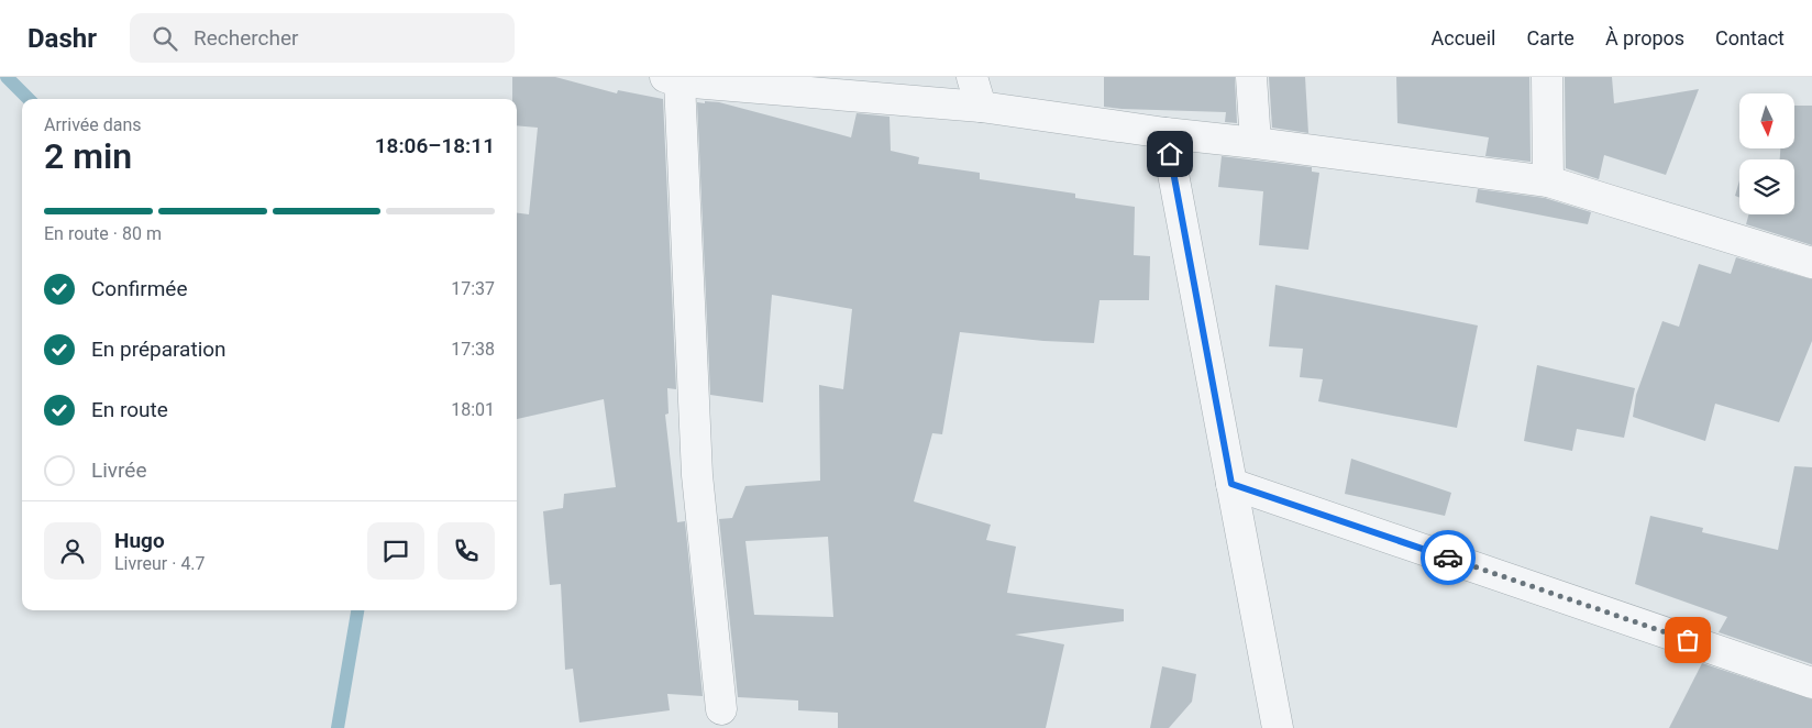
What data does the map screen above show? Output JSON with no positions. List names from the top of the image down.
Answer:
{
  "north": "bottom",
  "page": {
    "header": "Dashr",
    "search": "Rechercher",
    "nav": [
      "Accueil",
      "Carte",
      "À propos",
      "Contact"
    ],
    "heading": ["2 min", "Arrivée dans", "18:06–18:11"],
    "panel": ["Hugo", "Livreur · 4.7"],
    "bar": "En route · 80 m",
    "list": [
      ["Confirmée", "17:37"],
      ["En préparation", "17:38"],
      ["En route", "18:01"],
      "Livrée"
    ]
  }
}
